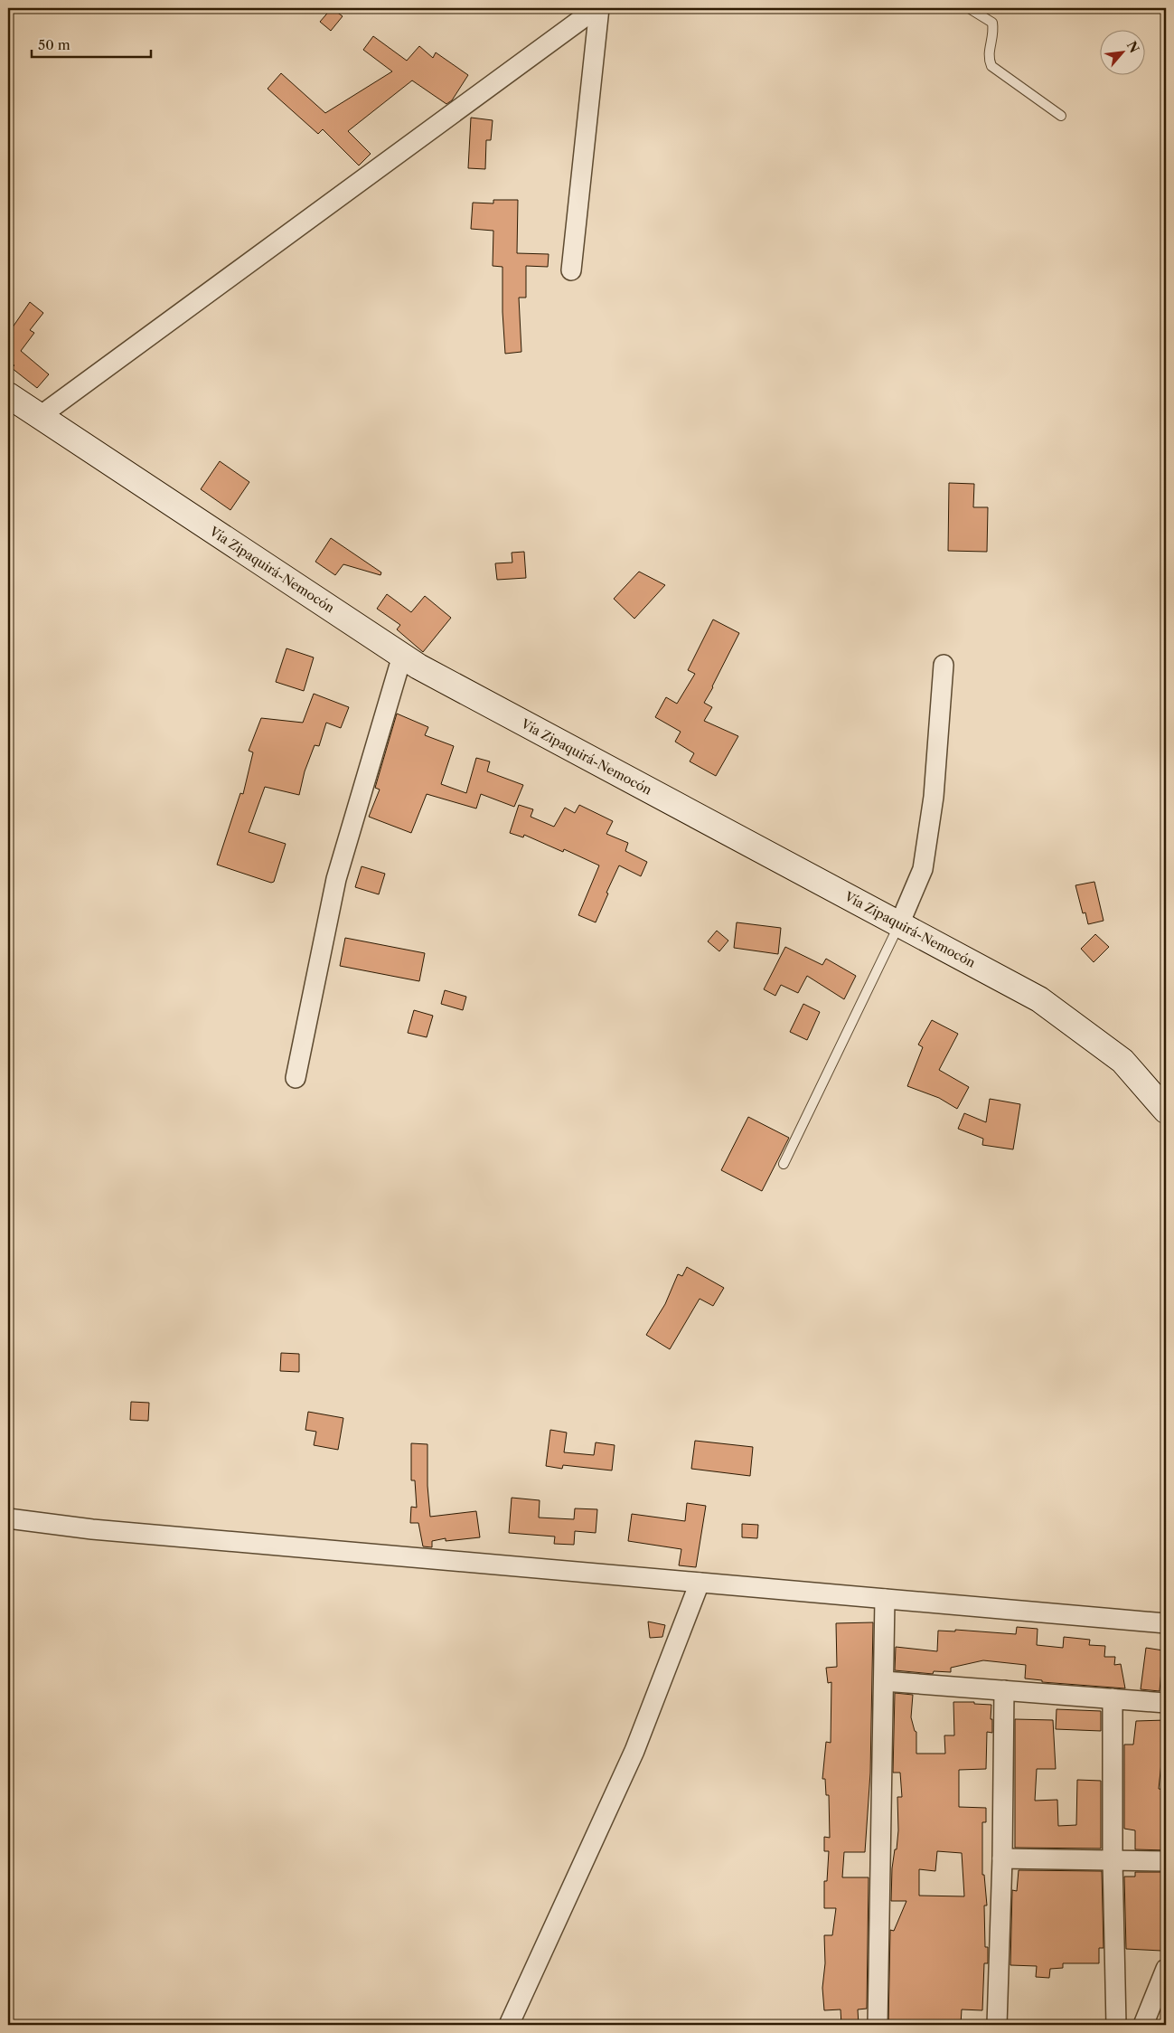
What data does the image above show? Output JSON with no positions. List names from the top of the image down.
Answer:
{
  "streets": {
    "main road": ["Vía Zipaquirá-Nemocón"]
  },
  "scale_bar": "50 m",
  "north": "top right"
}
